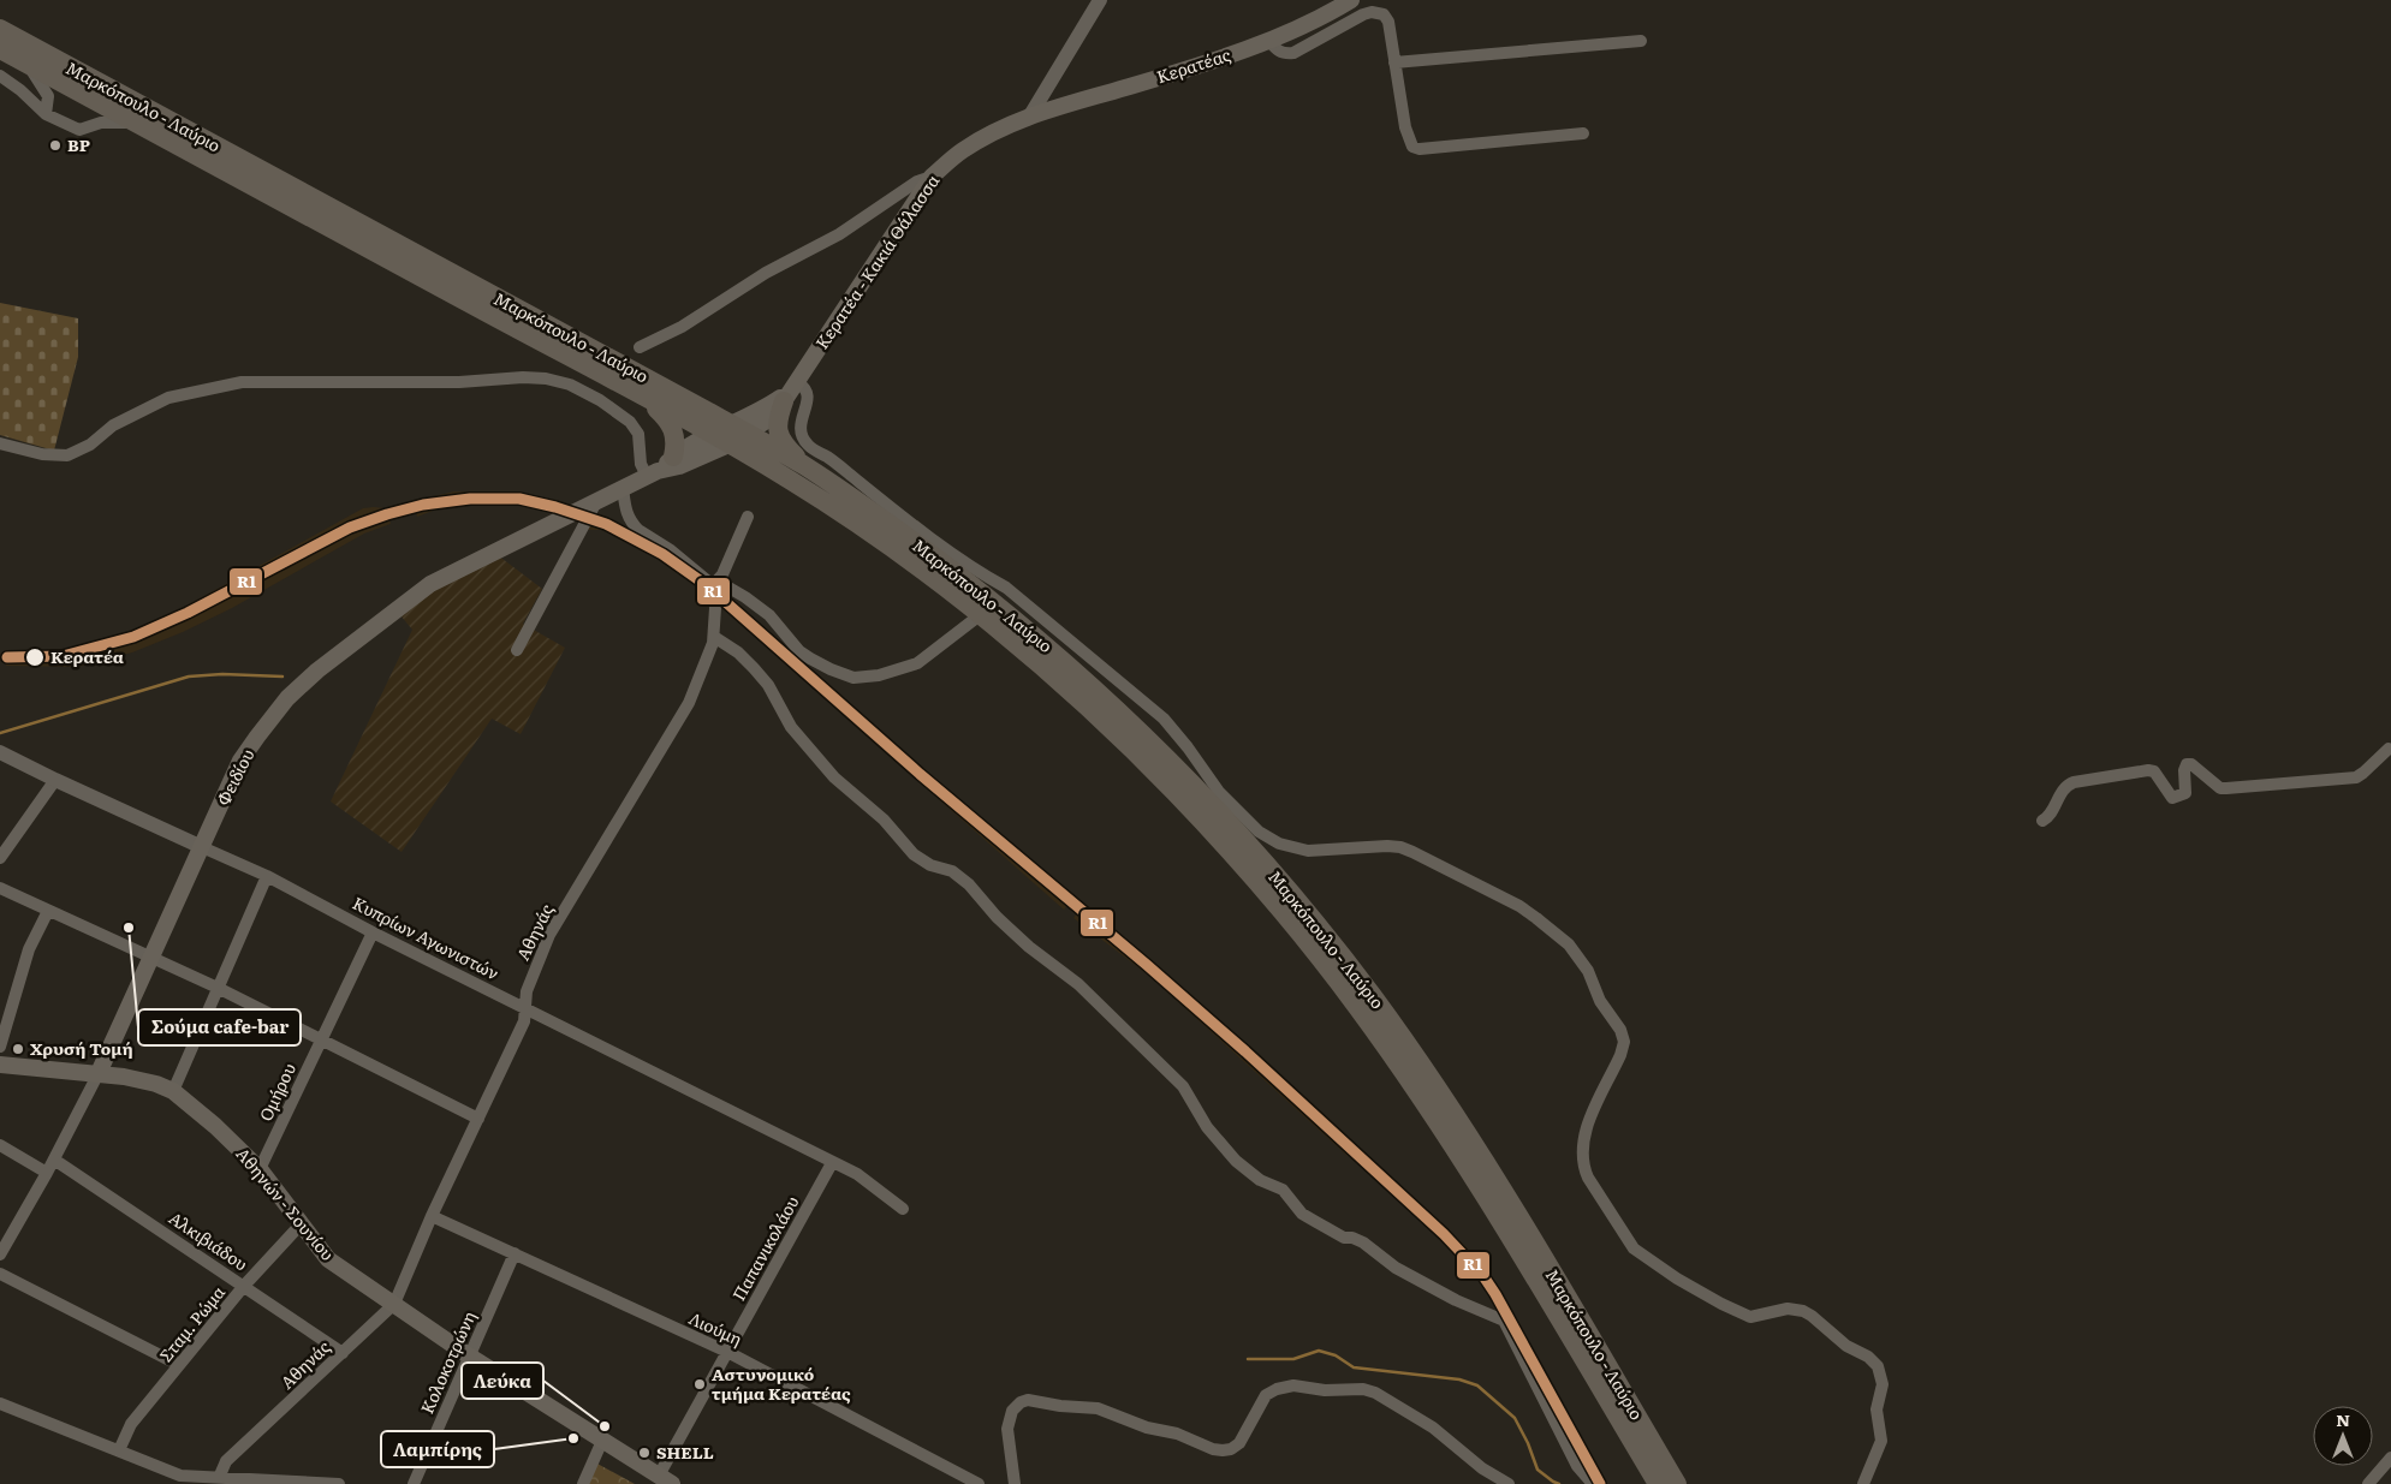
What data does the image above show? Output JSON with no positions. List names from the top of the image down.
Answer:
{
  "streets": {
    "highway": ["Μαρκόπουλο - Λαύριο"],
    "main road": [
      "Κερατέας",
      "Κερατέα - Κακιά Θάλασσα",
      "Φειδίου",
      "Αθηνών - Σουνίου"
    ],
    "street": [
      "Αθηνάς",
      "Κυπρίων Αγωνιστών",
      "Ομήρου",
      "Αλκιβιάδου",
      "Παπανικολάου",
      "Σταμ. Ρώμα",
      "Λιούμη",
      "Κολοκοτρώνη"
    ]
  },
  "crossings": [
    ["Κερατέας", "Κερατέα - Κακιά Θάλασσα"],
    ["Μαρκόπουλο - Λαύριο", "Κερατέα - Κακιά Θάλασσα"],
    ["Φειδίου", "Κυπρίων Αγωνιστών"],
    ["Φειδίου", "Αθηνών - Σουνίου"],
    ["Φειδίου", "Αλκιβιάδου"],
    ["Αθηνάς", "Κυπρίων Αγωνιστών"],
    ["Αθηνάς", "Αθηνών - Σουνίου"],
    ["Αθηνάς", "Αλκιβιάδου"],
    ["Αθηνάς", "Λιούμη"],
    ["Κυπρίων Αγωνιστών", "Ομήρου"],
    ["Κυπρίων Αγωνιστών", "Παπανικολάου"],
    ["Ομήρου", "Αθηνών - Σουνίου"],
    ["Αθηνών - Σουνίου", "Παπανικολάου"],
    ["Αθηνών - Σουνίου", "Σταμ. Ρώμα"],
    ["Αθηνών - Σουνίου", "Κολοκοτρώνη"],
    ["Αλκιβιάδου", "Σταμ. Ρώμα"],
    ["Παπανικολάου", "Λιούμη"],
    ["Λιούμη", "Κολοκοτρώνη"]
  ],
  "places": [
    "BP",
    "Κερατέα",
    "Σούμα cafe-bar",
    "Χρυσή Τομή",
    "Αστυνομικό τμήμα Κερατέας",
    "Λεύκα",
    "Λαμπίρης",
    "SHELL"
  ],
  "lines": ["transit line R1"],
  "north": "top"
}
